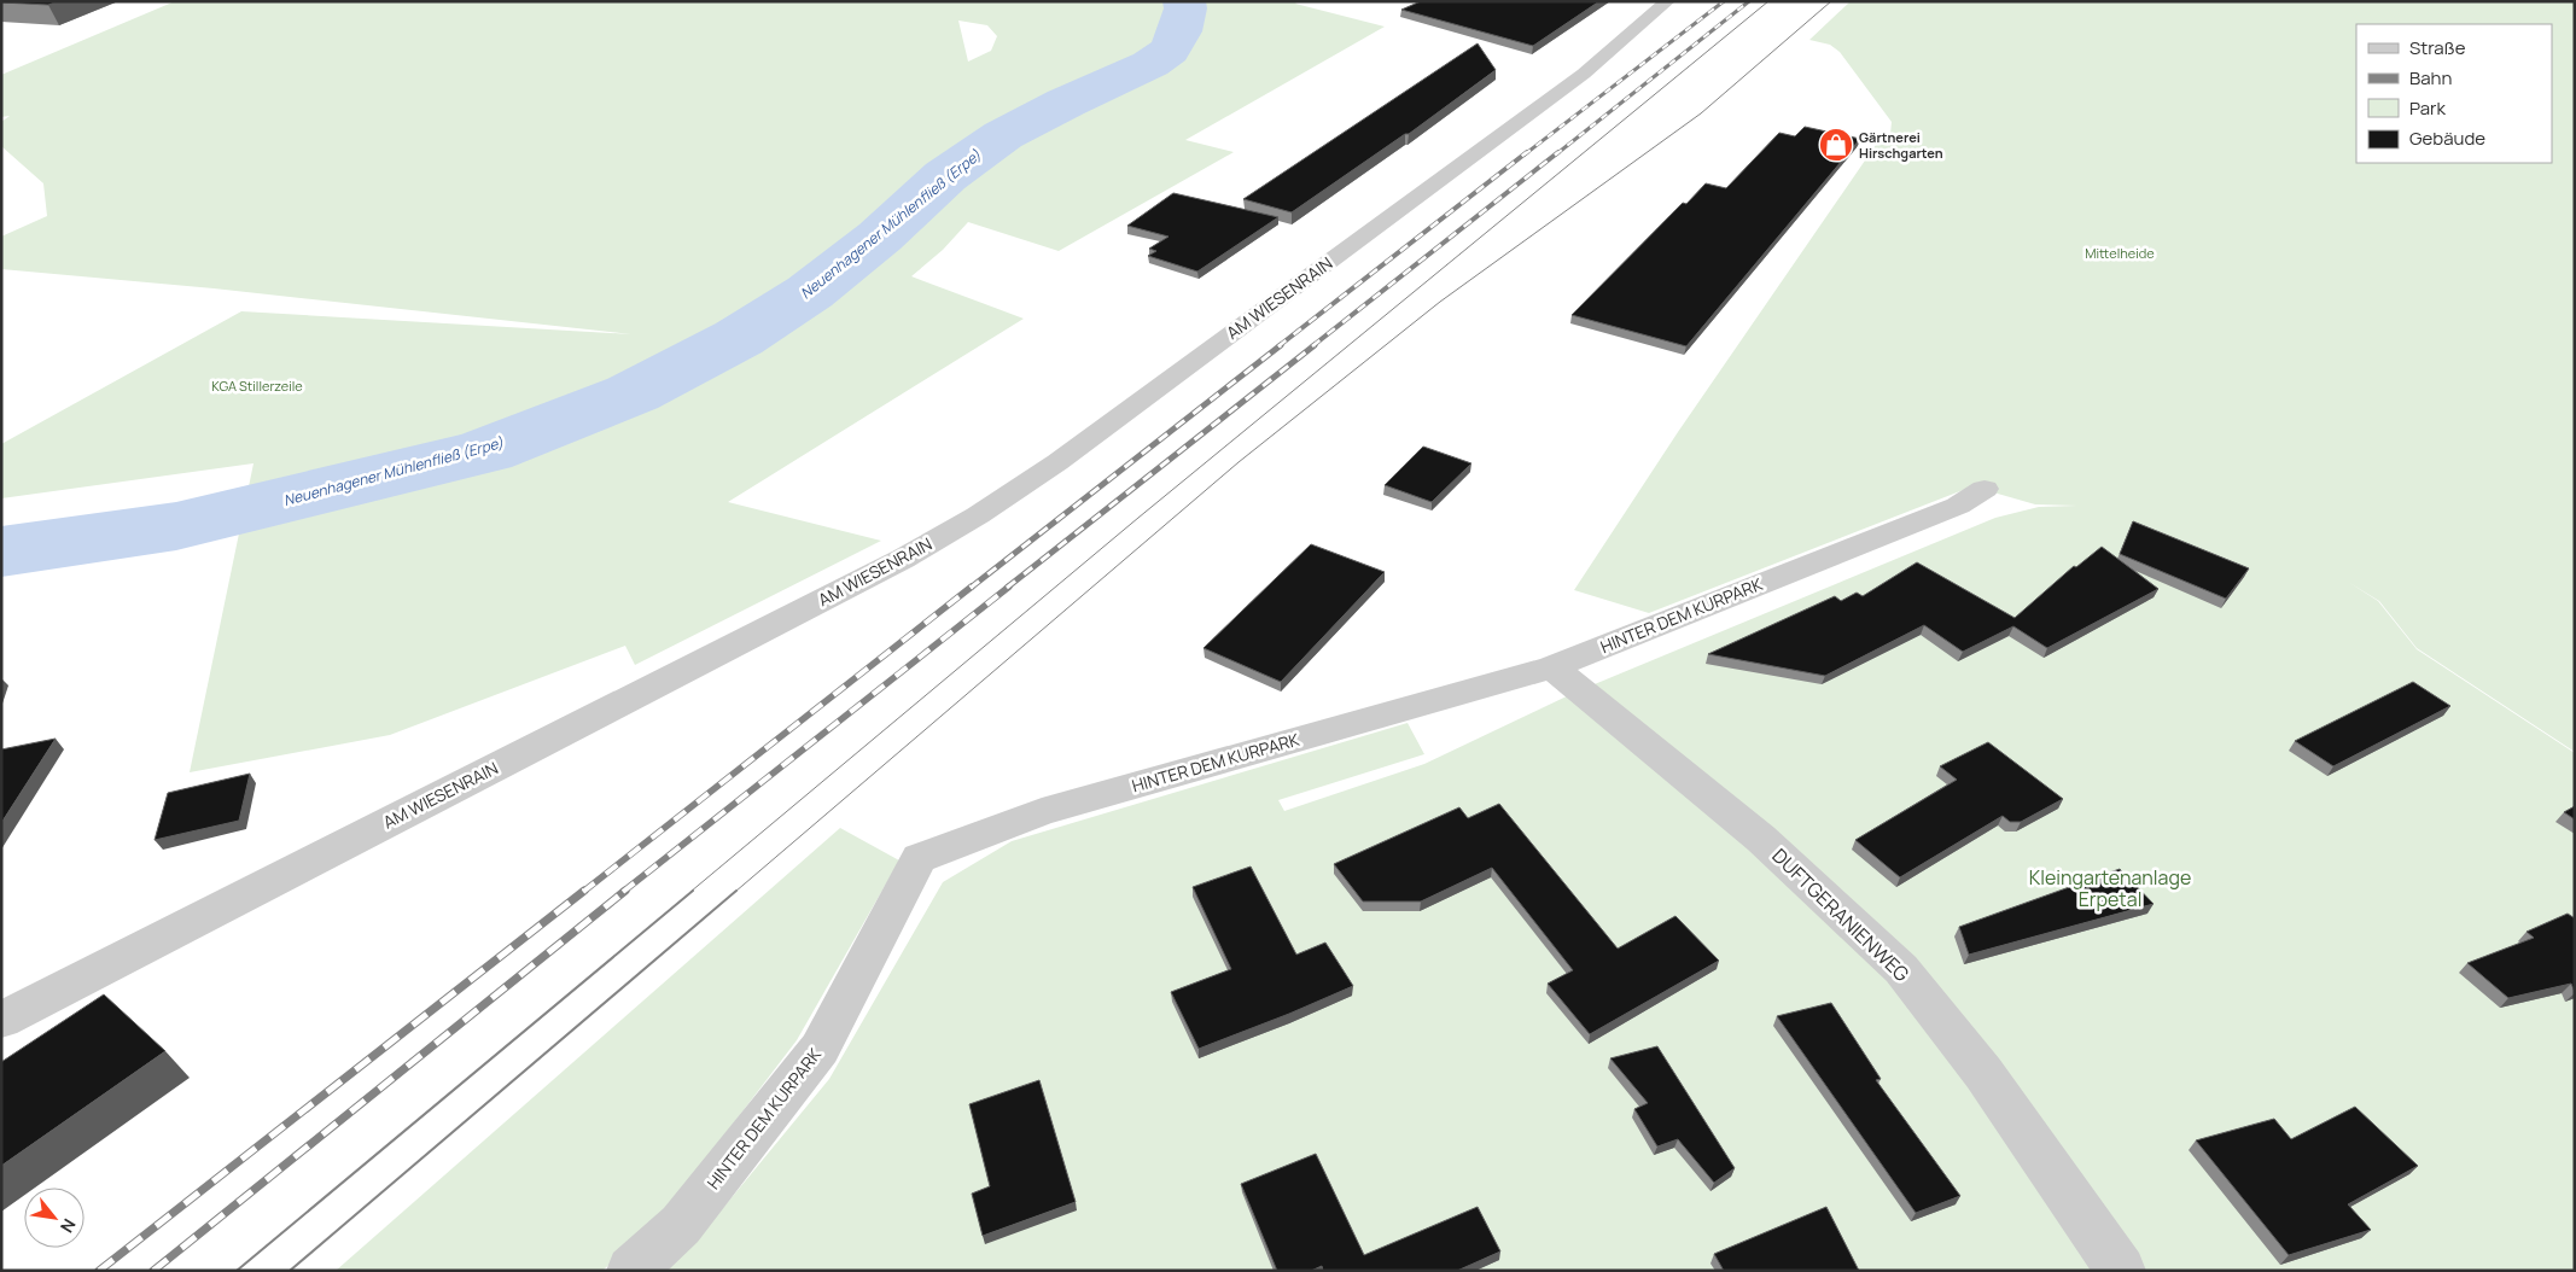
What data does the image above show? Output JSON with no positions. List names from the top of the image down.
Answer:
{
  "streets": {
    "street": ["AM WIESENRAIN", "HINTER DEM KURPARK", "DUFTGERANIENWEG"]
  },
  "crossings": [
    ["HINTER DEM KURPARK", "DUFTGERANIENWEG"]
  ],
  "water": ["Neuenhagener Mühlenfließ (Erpe)"],
  "parks": ["Mittelheide", "KGA Stillerzeile", "Kleingartenanlage Erpetal"],
  "places": {
    "shop": ["Gärtnerei Hirschgarten"]
  },
  "legend": [
    "Straße",
    "Bahn",
    "Park",
    "Gebäude"
  ],
  "north": "bottom right"
}
